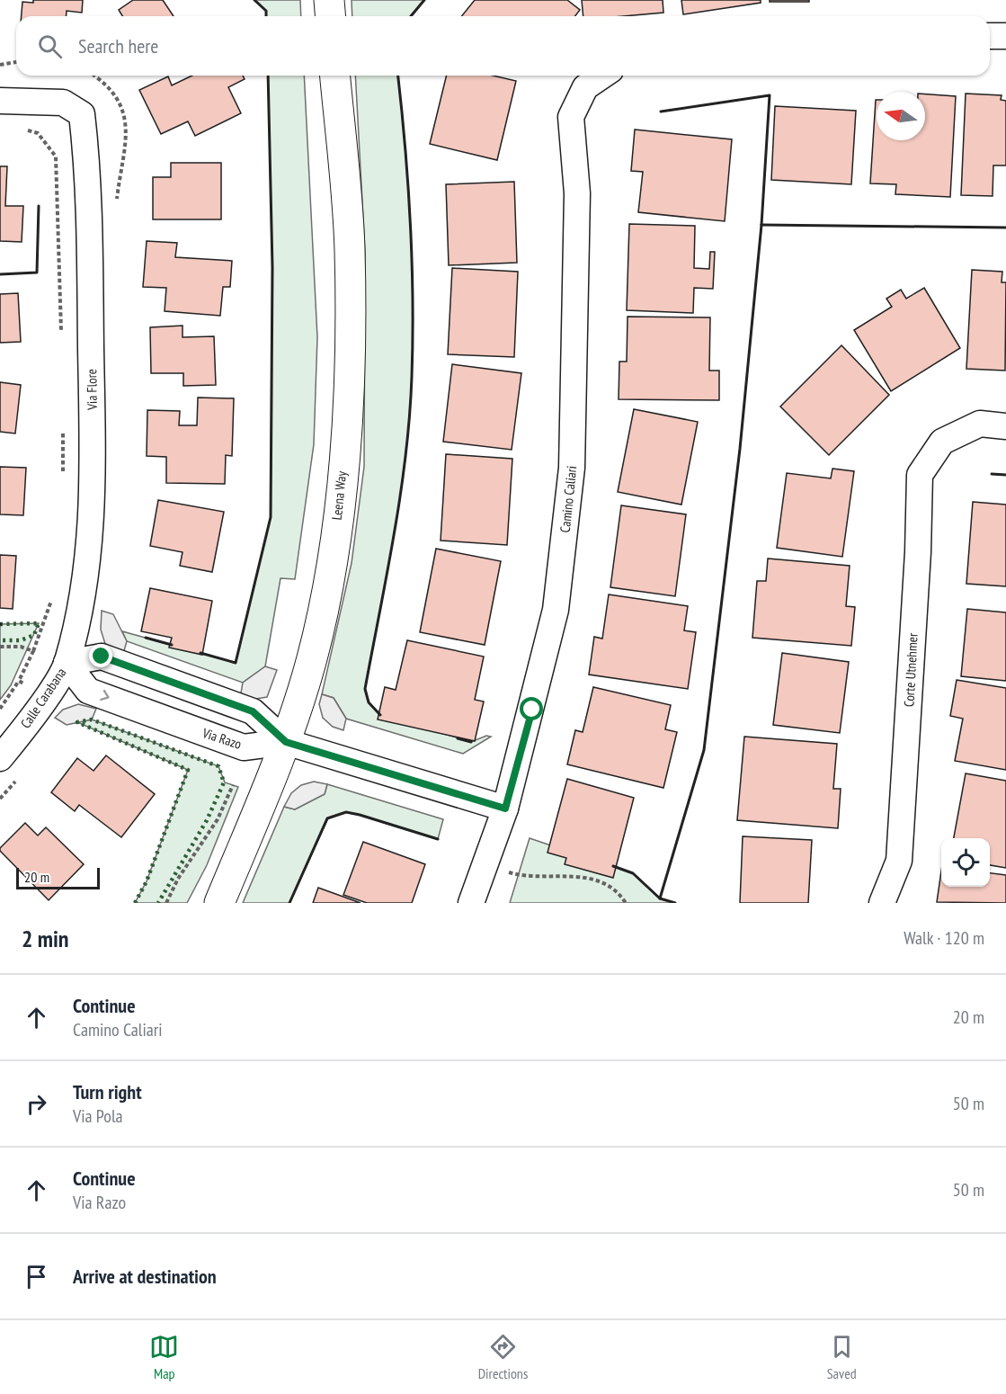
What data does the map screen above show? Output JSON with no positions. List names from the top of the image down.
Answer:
{
  "streets": {
    "street": [
      "Via Flore",
      "Leena Way",
      "Camino Caliari",
      "Corte Utnehmer",
      "Calle Carabana",
      "Via Razo"
    ]
  },
  "crossings": [
    ["Via Flore", "Calle Carabana"],
    ["Via Flore", "Via Razo"],
    ["Leena Way", "Via Razo"],
    ["Calle Carabana", "Via Razo"]
  ],
  "scale_bar": "20 m",
  "north": "left",
  "page": {
    "search": "Search here",
    "scale": "20 m",
    "heading": ["2 min", "Walk · 120 m"],
    "list": [
      ["Continue", "Camino Caliari", "20 m"],
      ["Turn right", "Via Pola", "50 m"],
      ["Continue", "Via Razo", "50 m"],
      "Arrive at destination"
    ],
    "nav": ["Map", "Directions", "Saved"]
  }
}
